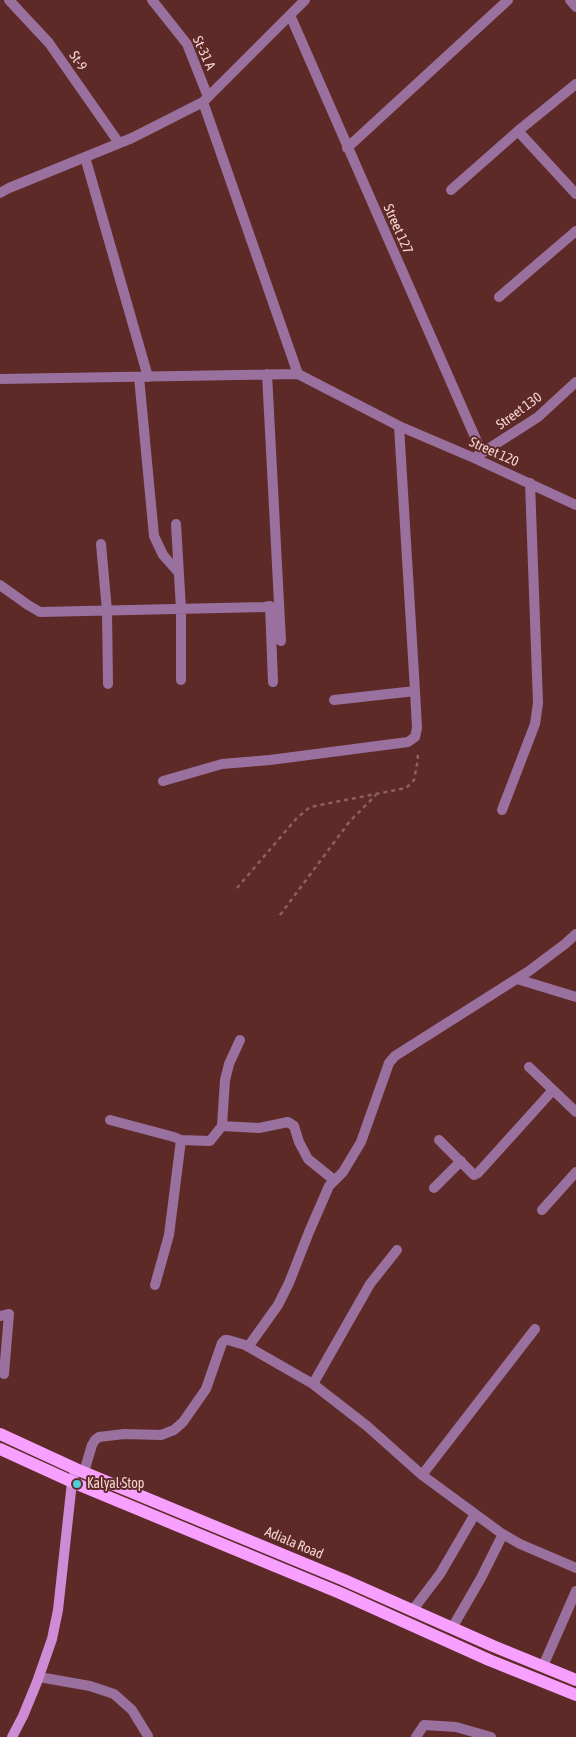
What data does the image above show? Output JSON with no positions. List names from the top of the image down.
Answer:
{
  "streets": {
    "main road": ["Adiala Road"],
    "street": [
      "St-31 A",
      "St-9",
      "Street 127",
      "Street 130",
      "Street 120"
    ]
  },
  "crossings": [
    ["St-31 A", "Street 120"],
    ["Street 127", "Street 130"],
    ["Street 127", "Street 120"],
    ["Street 130", "Street 120"]
  ],
  "places": ["Kalyal Stop"]
}
